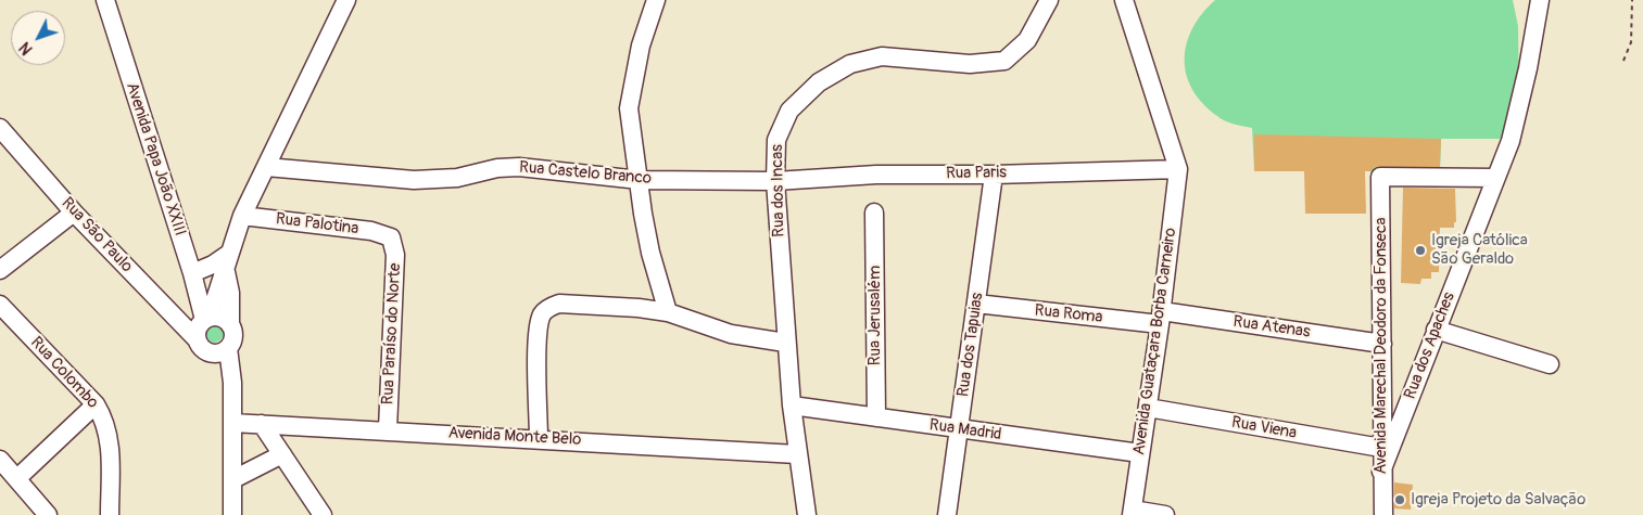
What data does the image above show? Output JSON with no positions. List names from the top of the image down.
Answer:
{
  "streets": {
    "street": [
      "Avenida Papa João XXIII",
      "Rua Castelo Branco",
      "Rua Paris",
      "Rua dos Incas",
      "Rua Palotina",
      "Rua São Paulo",
      "Rua Roma",
      "Rua Jerusalém",
      "Rua Atenas",
      "Rua Paraíso do Norte",
      "Avenida Guataçara Borba Carneiro",
      "Rua dos Tapuias",
      "Avenida Marechal Deodoro da Fonseca",
      "Rua dos Apaches",
      "Rua Colombo",
      "Rua Viena",
      "Rua Madrid",
      "Avenida Monte Belo"
    ]
  },
  "crossings": [
    ["Avenida Papa João XXIII", "Rua São Paulo"],
    ["Rua Castelo Branco", "Rua Paris"],
    ["Rua Castelo Branco", "Rua dos Incas"],
    ["Rua Paris", "Rua dos Incas"],
    ["Rua Paris", "Avenida Guataçara Borba Carneiro"],
    ["Rua Paris", "Rua dos Tapuias"],
    ["Rua dos Incas", "Rua Madrid"],
    ["Rua dos Incas", "Avenida Monte Belo"],
    ["Rua Palotina", "Rua Paraíso do Norte"],
    ["Rua Roma", "Rua Atenas"],
    ["Rua Roma", "Avenida Guataçara Borba Carneiro"],
    ["Rua Roma", "Rua dos Tapuias"],
    ["Rua Jerusalém", "Rua Madrid"],
    ["Rua Atenas", "Avenida Guataçara Borba Carneiro"],
    ["Rua Atenas", "Avenida Marechal Deodoro da Fonseca"],
    ["Rua Paraíso do Norte", "Avenida Monte Belo"],
    ["Avenida Guataçara Borba Carneiro", "Rua Viena"],
    ["Avenida Guataçara Borba Carneiro", "Rua Madrid"],
    ["Rua dos Tapuias", "Rua Madrid"],
    ["Avenida Marechal Deodoro da Fonseca", "Rua dos Apaches"],
    ["Avenida Marechal Deodoro da Fonseca", "Rua Viena"]
  ],
  "places": ["Igreja Católica São Geraldo", "Igreja Projeto da Salvação"],
  "north": "bottom left"
}
